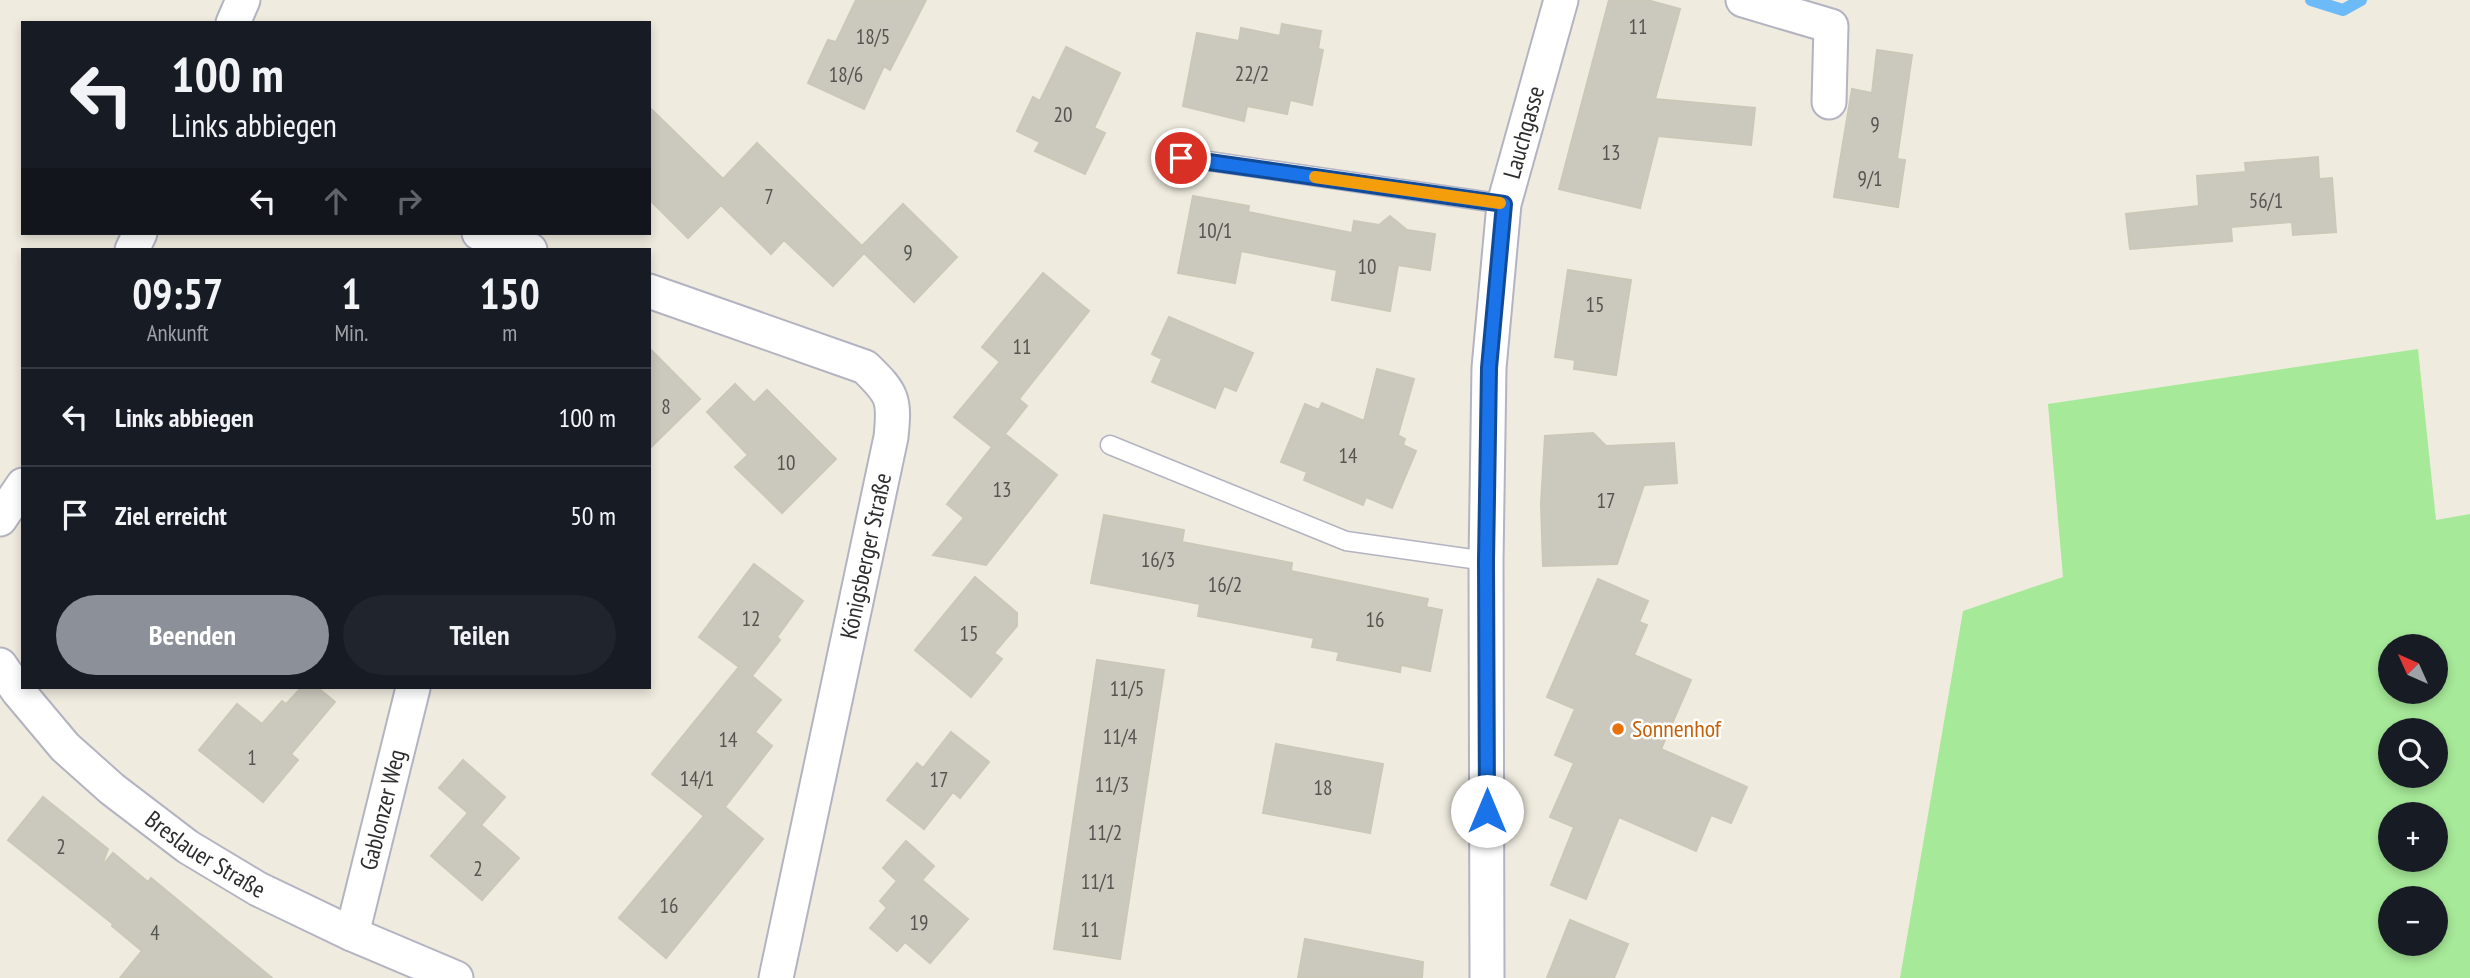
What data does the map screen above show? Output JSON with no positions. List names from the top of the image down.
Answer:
{
  "streets": {
    "street": [
      "Lauchgasse",
      "Königsberger Straße",
      "Gablonzer Weg",
      "Breslauer Straße"
    ]
  },
  "crossings": [
    ["Gablonzer Weg", "Breslauer Straße"]
  ],
  "places": ["Sonnenhof"],
  "house_numbers": [
    "11",
    "18/5",
    "22/2",
    "18/6",
    "20",
    "9",
    "13",
    "9/1",
    "7",
    "56/1",
    "10/1",
    "9",
    "10",
    "15",
    "11",
    "8",
    "14",
    "10",
    "13",
    "17",
    "16/3",
    "16/2",
    "12",
    "16",
    "15",
    "11/5",
    "11/4",
    "14",
    "1",
    "14/1",
    "17",
    "11/3",
    "18",
    "11/2",
    "2",
    "2",
    "11/1",
    "16",
    "19",
    "11",
    "4"
  ],
  "north": "top left",
  "page": {
    "turn": ["100 m", "Links abbiegen"],
    "eta": [
      "09:57",
      "Ankunft",
      "1",
      "Min.",
      "150",
      "m"
    ],
    "list": [
      {
        "name": "Links abbiegen",
        "value": "100 m"
      },
      {
        "name": "Ziel erreicht",
        "value": "50 m"
      }
    ],
    "buttons": ["Beenden", "Teilen"],
    "map_buttons": ["+", "−"]
  }
}
